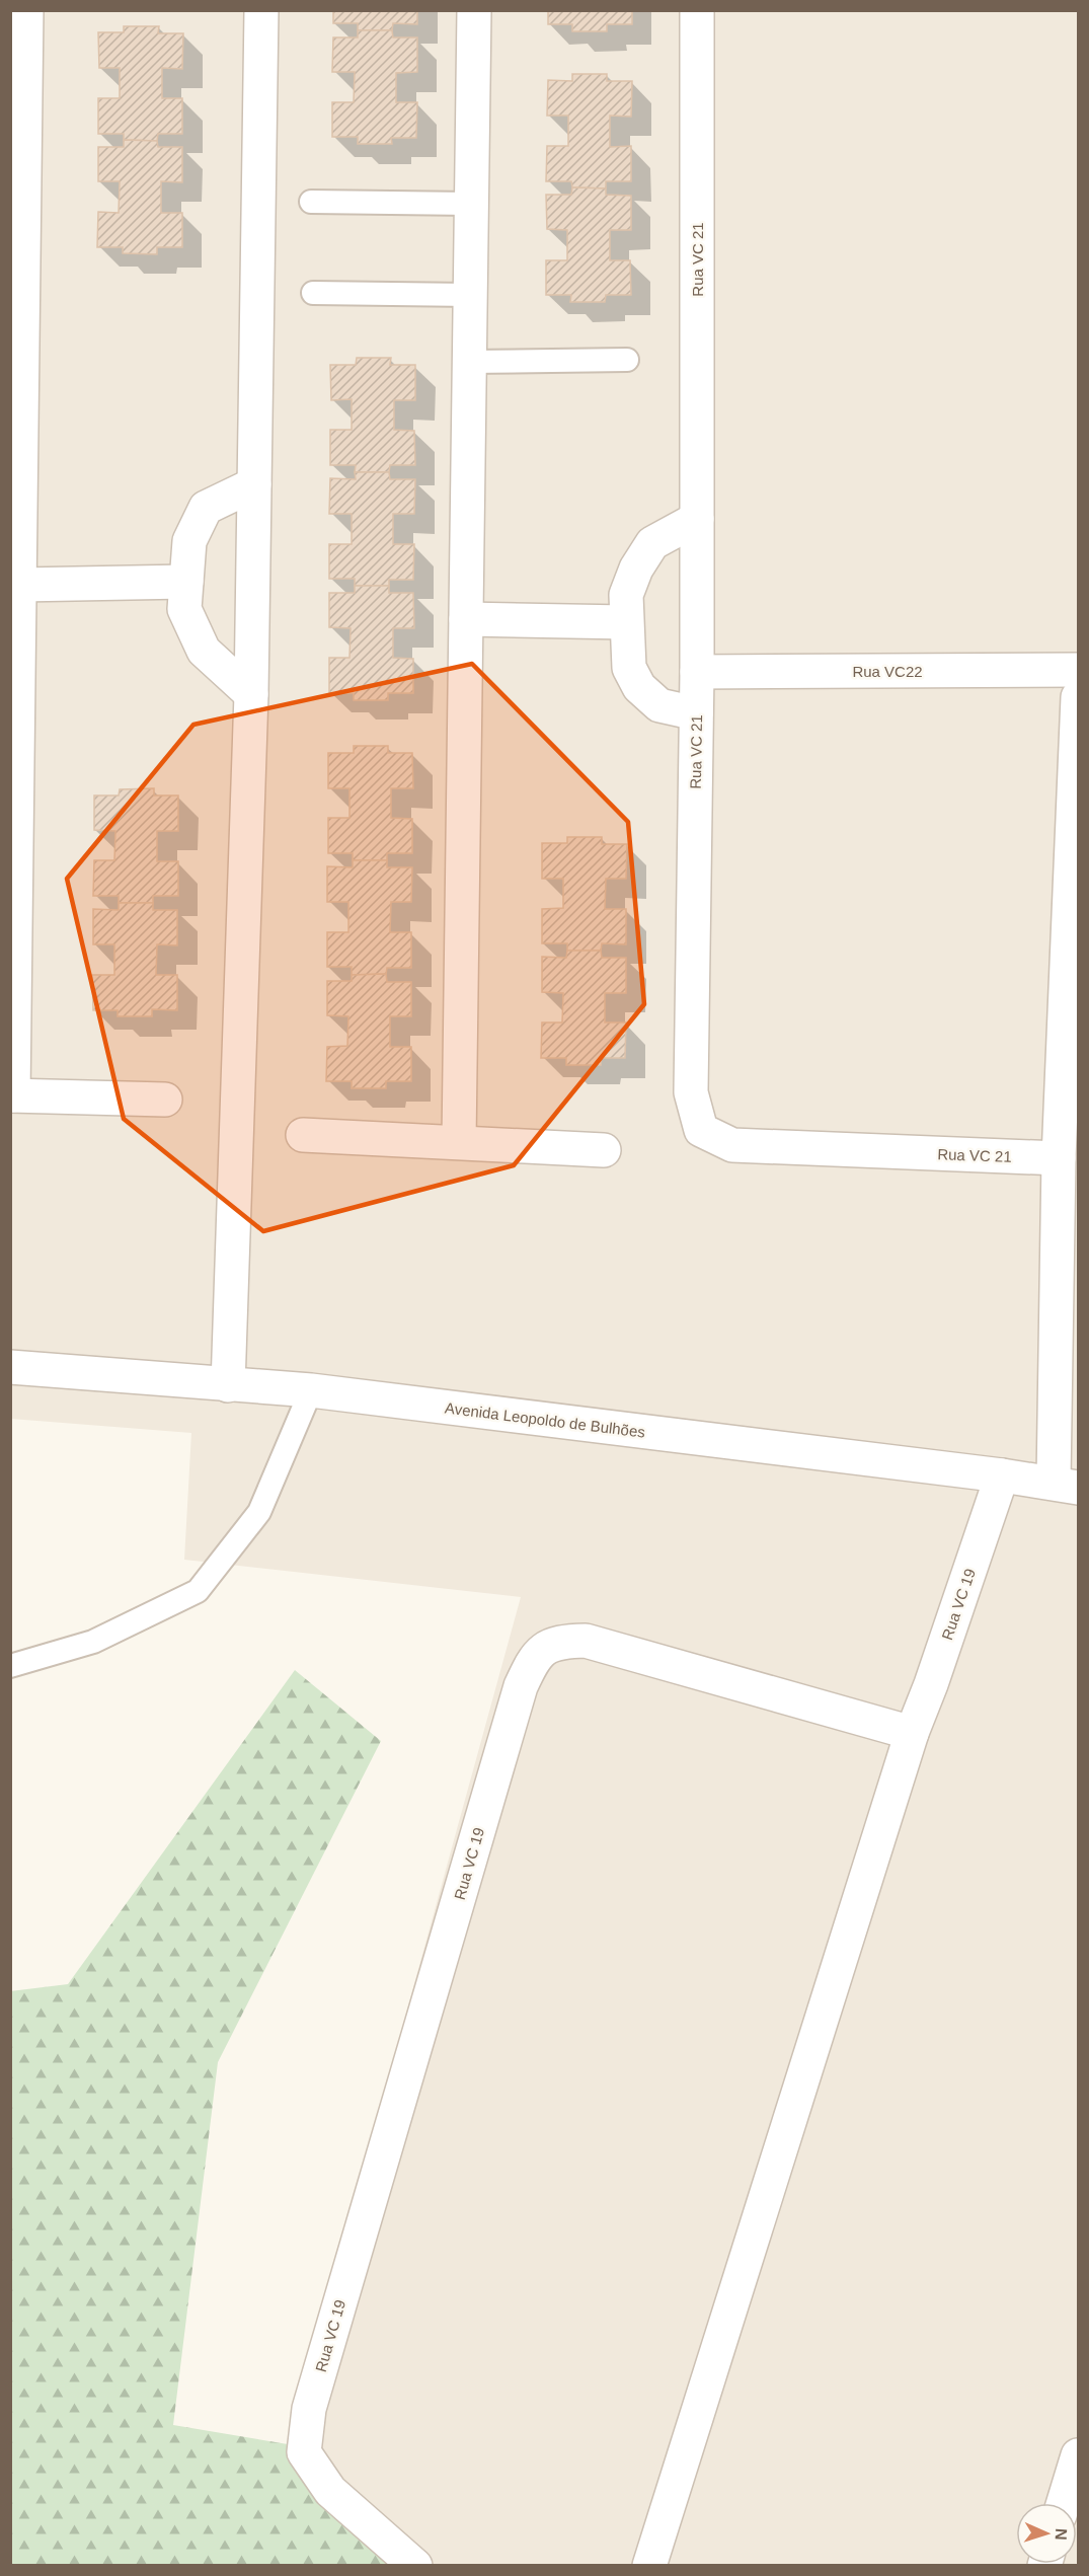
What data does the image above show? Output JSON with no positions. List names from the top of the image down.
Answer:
{
  "streets": {
    "street": [
      "Rua VC 21",
      "Rua VC22",
      "Avenida Leopoldo de Bulhões",
      "Rua VC 19"
    ]
  },
  "crossings": [
    ["Rua VC 21", "Rua VC22"],
    ["Avenida Leopoldo de Bulhões", "Rua VC 19"]
  ],
  "north": "right"
}
